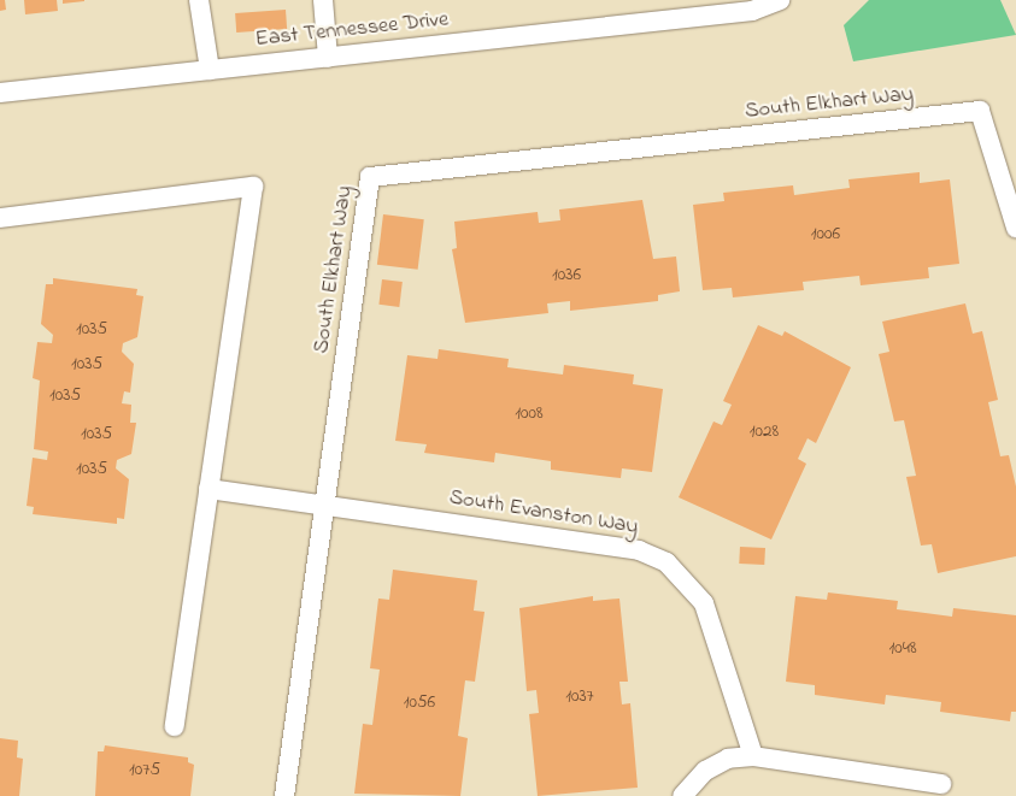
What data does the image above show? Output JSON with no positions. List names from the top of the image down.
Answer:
{
  "streets": {
    "lane": ["East Tennessee Drive", "South Elkhart Way", "South Evanston Way"]
  },
  "crossings": [
    ["South Elkhart Way", "South Evanston Way"]
  ],
  "house_numbers": [
    "1006",
    "1036",
    "1035",
    "1035",
    "1035",
    "1008",
    "1028",
    "1035",
    "1035",
    "1048",
    "1037",
    "1056",
    "1075"
  ]
}
